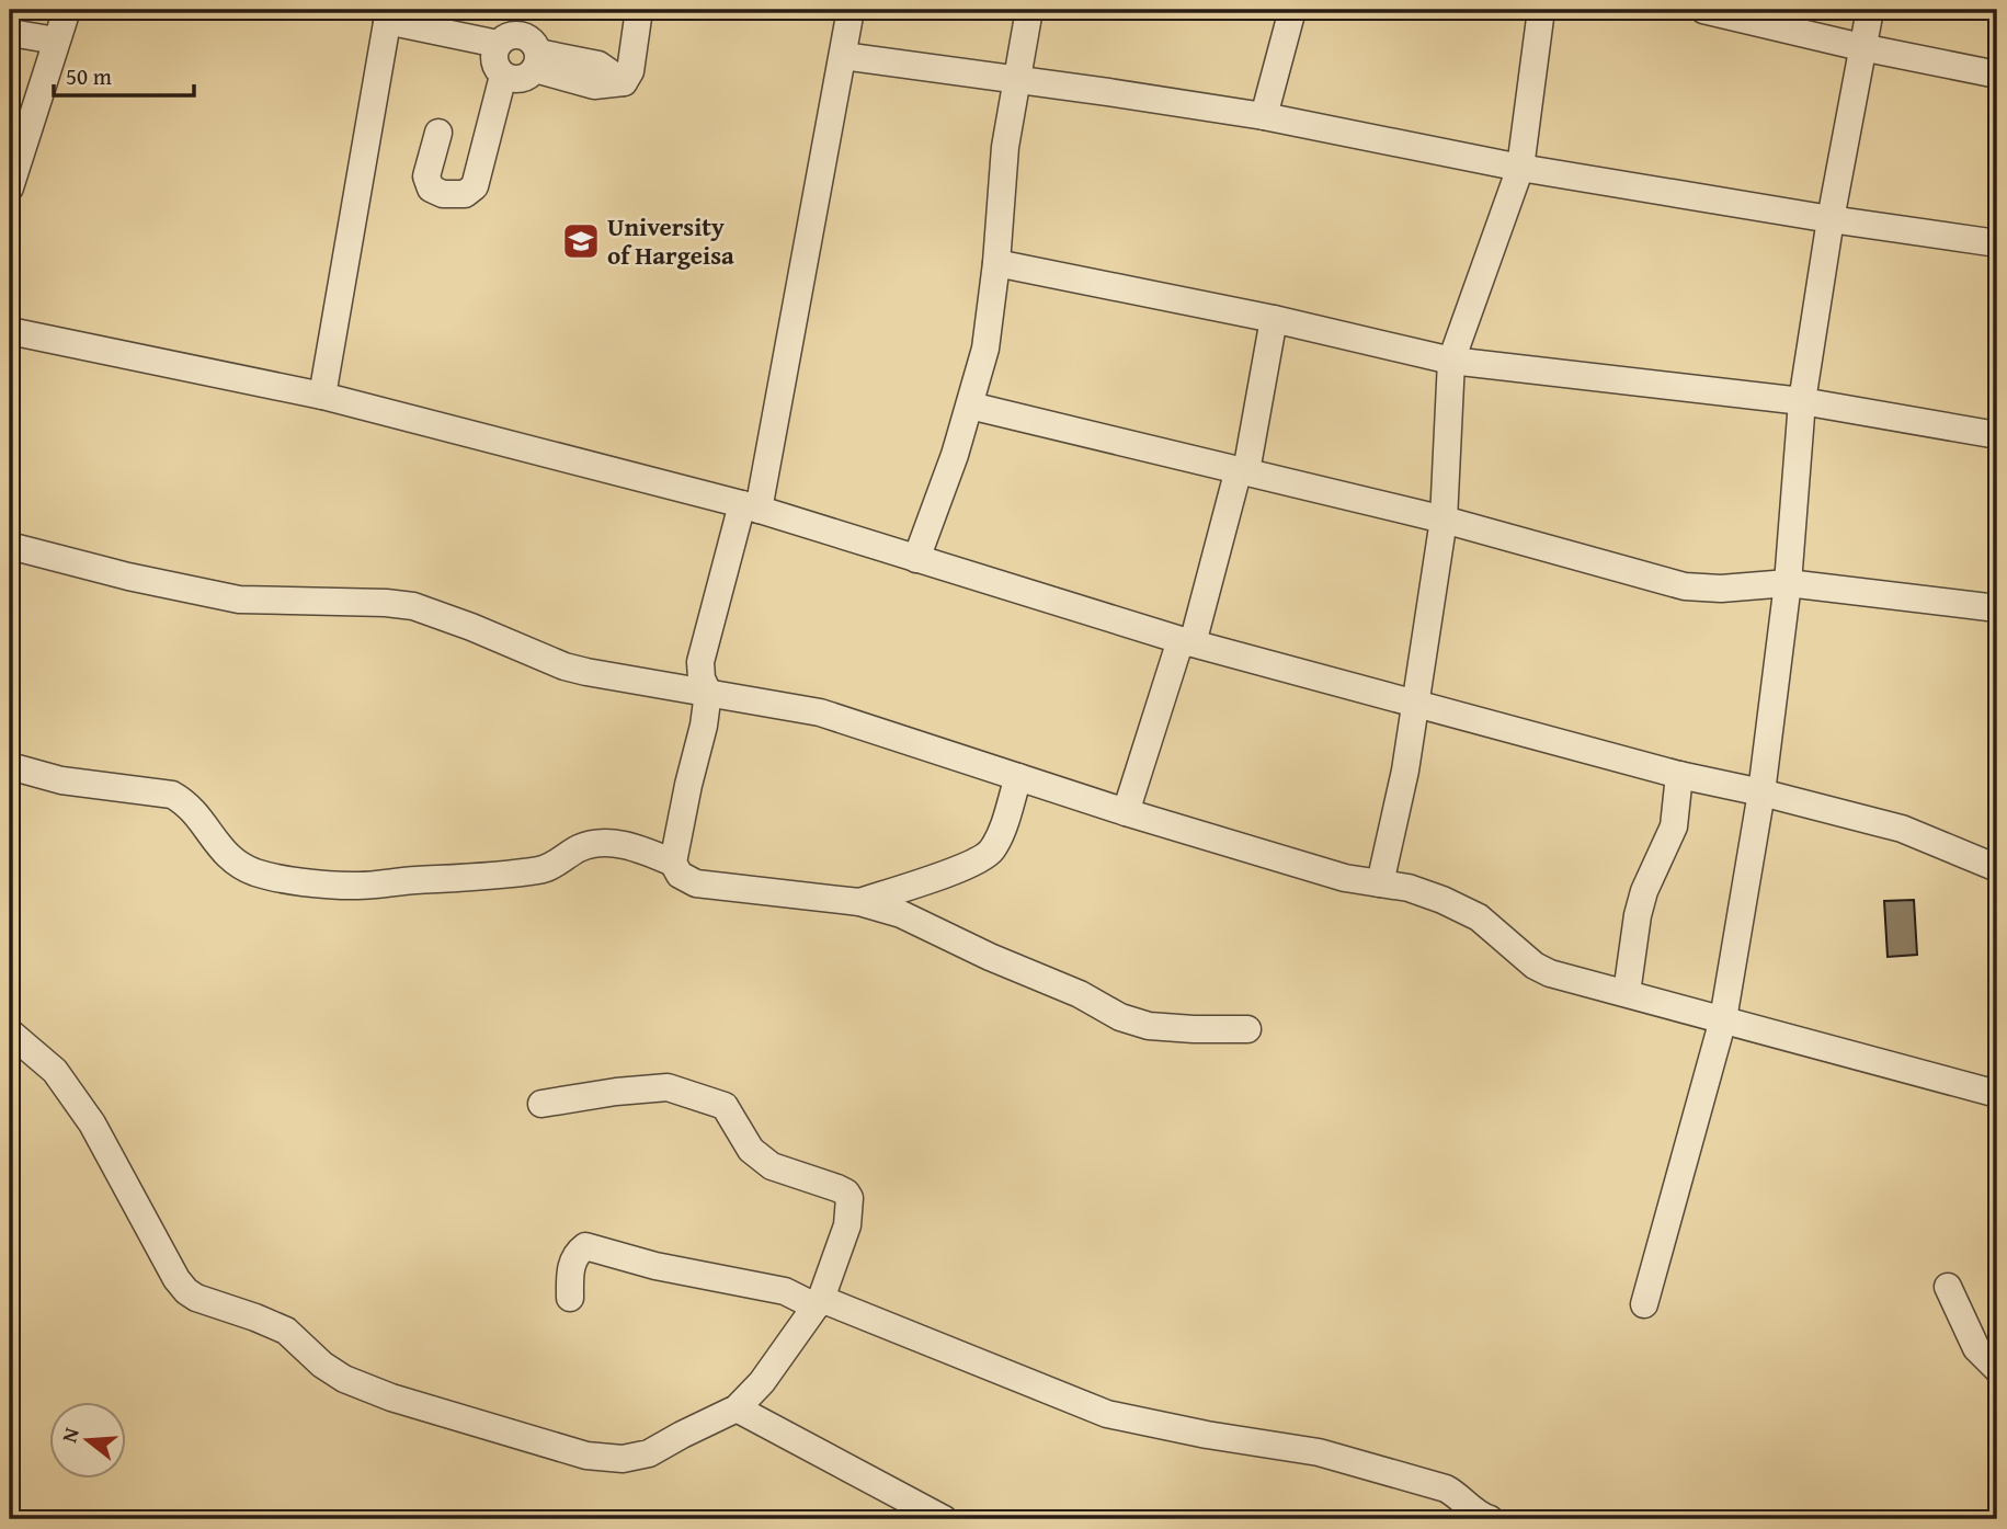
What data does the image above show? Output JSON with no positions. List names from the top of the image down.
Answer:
{
  "places": {
    "school or university": ["University of Hargeisa"]
  },
  "scale_bar": "50 m",
  "north": "left"
}
